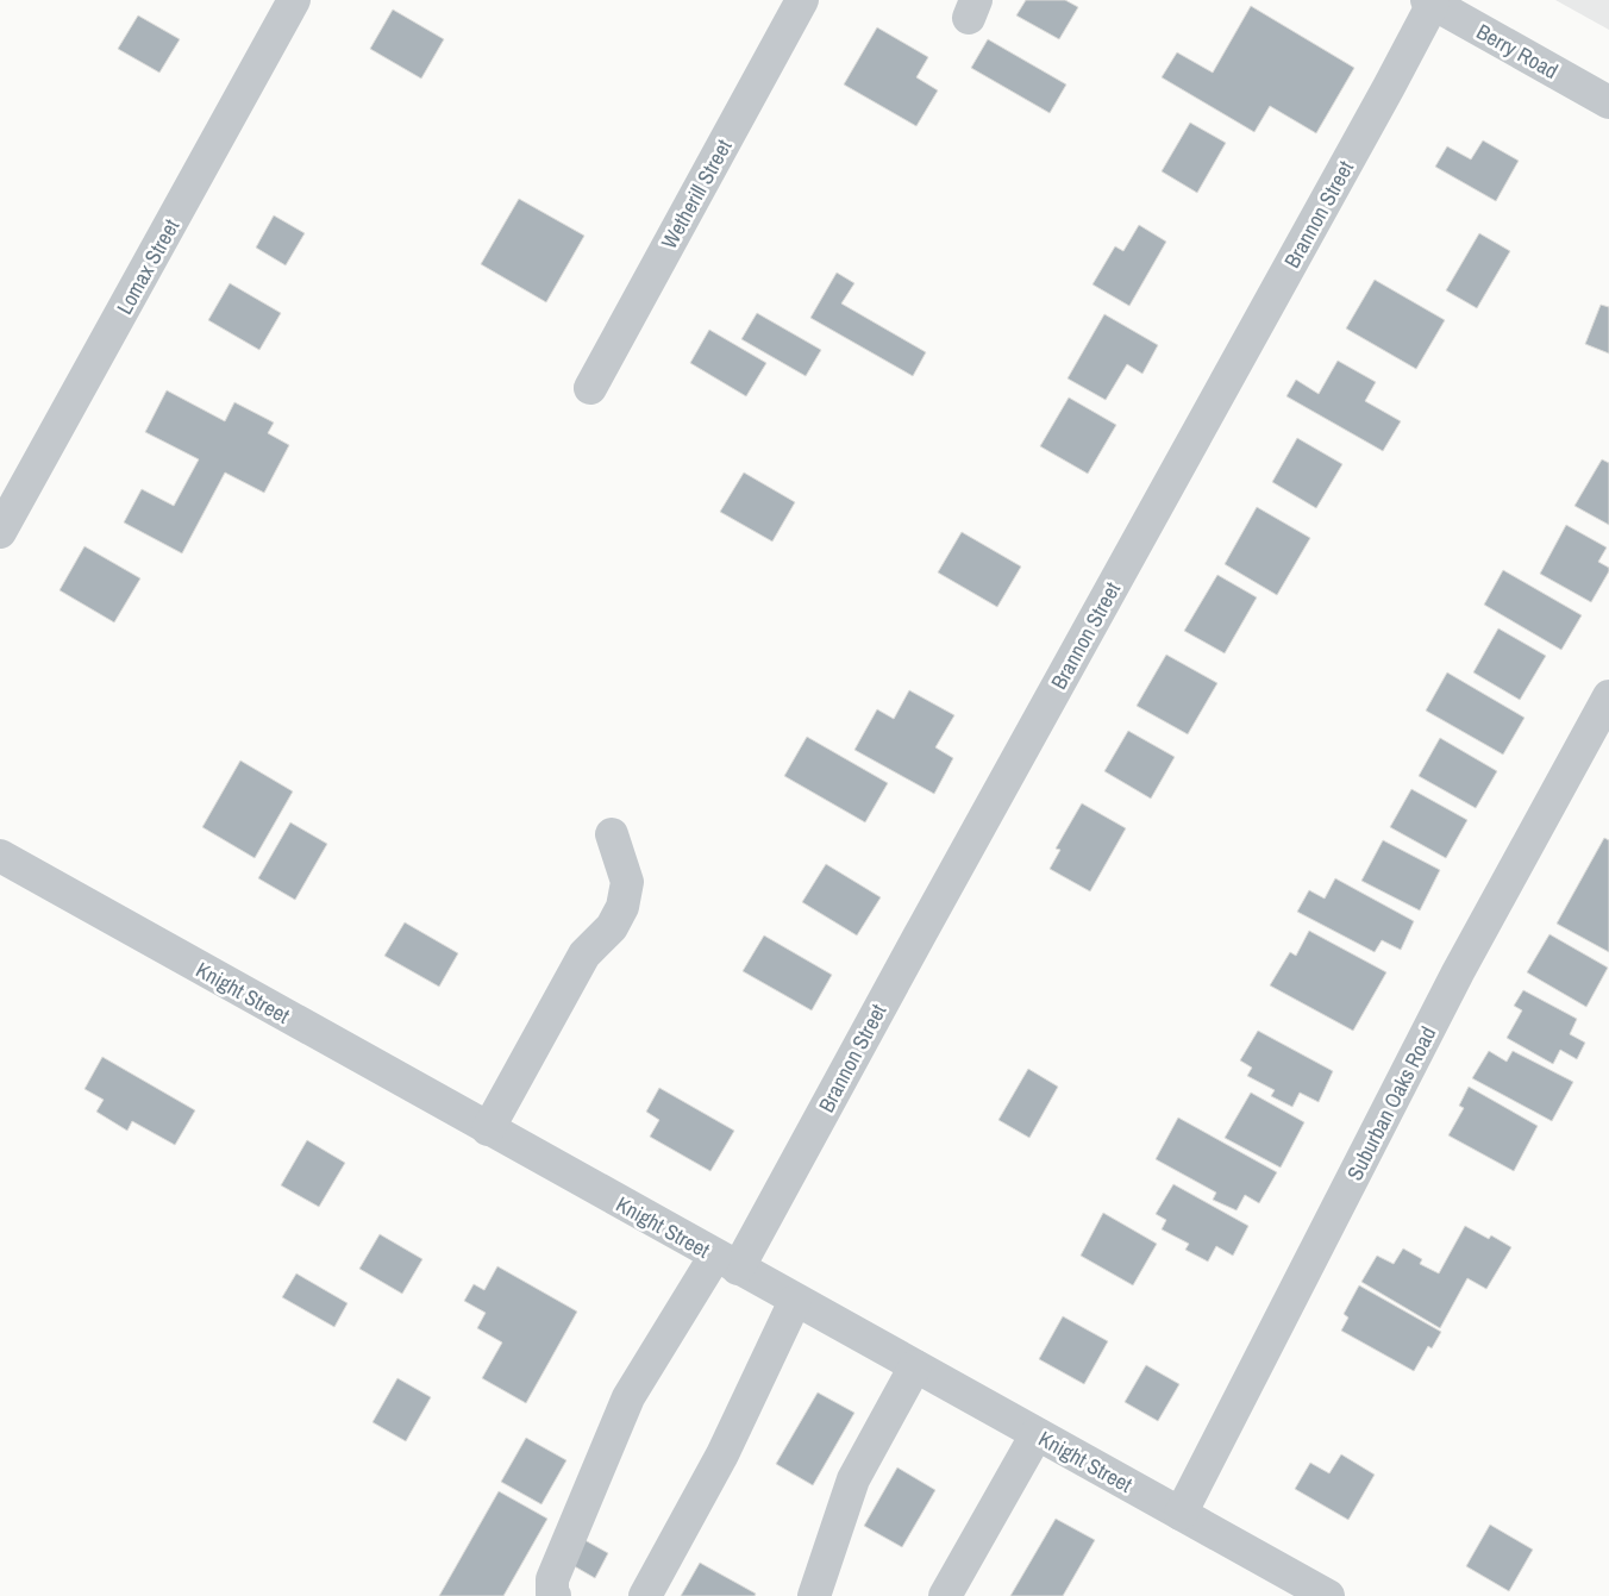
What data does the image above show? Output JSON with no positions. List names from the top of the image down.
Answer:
{
  "streets": {
    "street": [
      "Berry Road",
      "Wetherill Street",
      "Brannon Street",
      "Lomax Street",
      "Knight Street",
      "Suburban Oaks Road"
    ]
  },
  "crossings": [
    ["Berry Road", "Brannon Street"],
    ["Brannon Street", "Knight Street"],
    ["Knight Street", "Suburban Oaks Road"]
  ]
}
